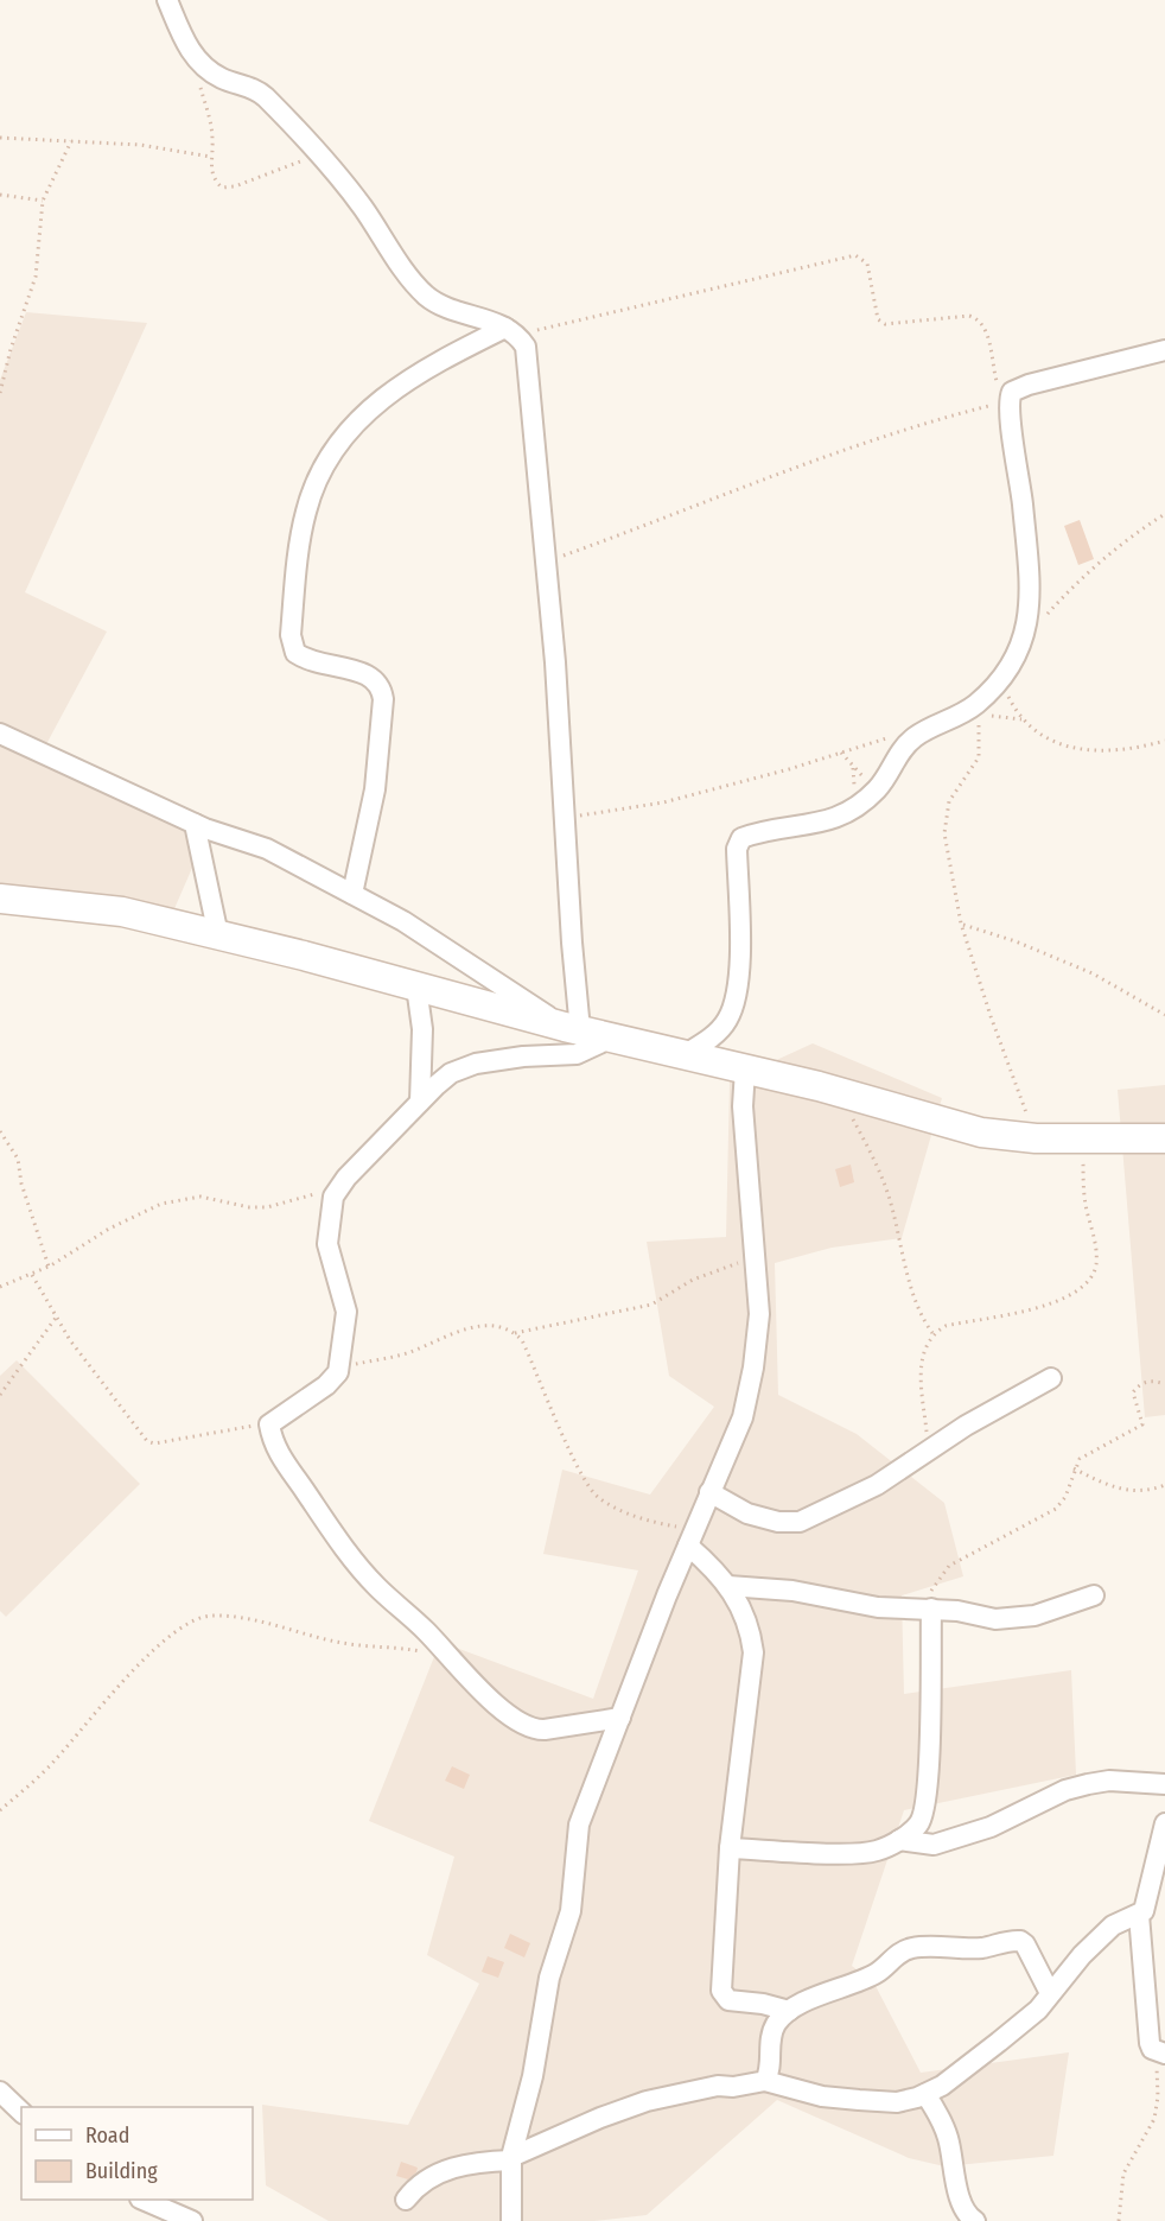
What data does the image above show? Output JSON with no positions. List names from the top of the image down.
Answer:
{
  "legend": ["Road", "Building"]
}
